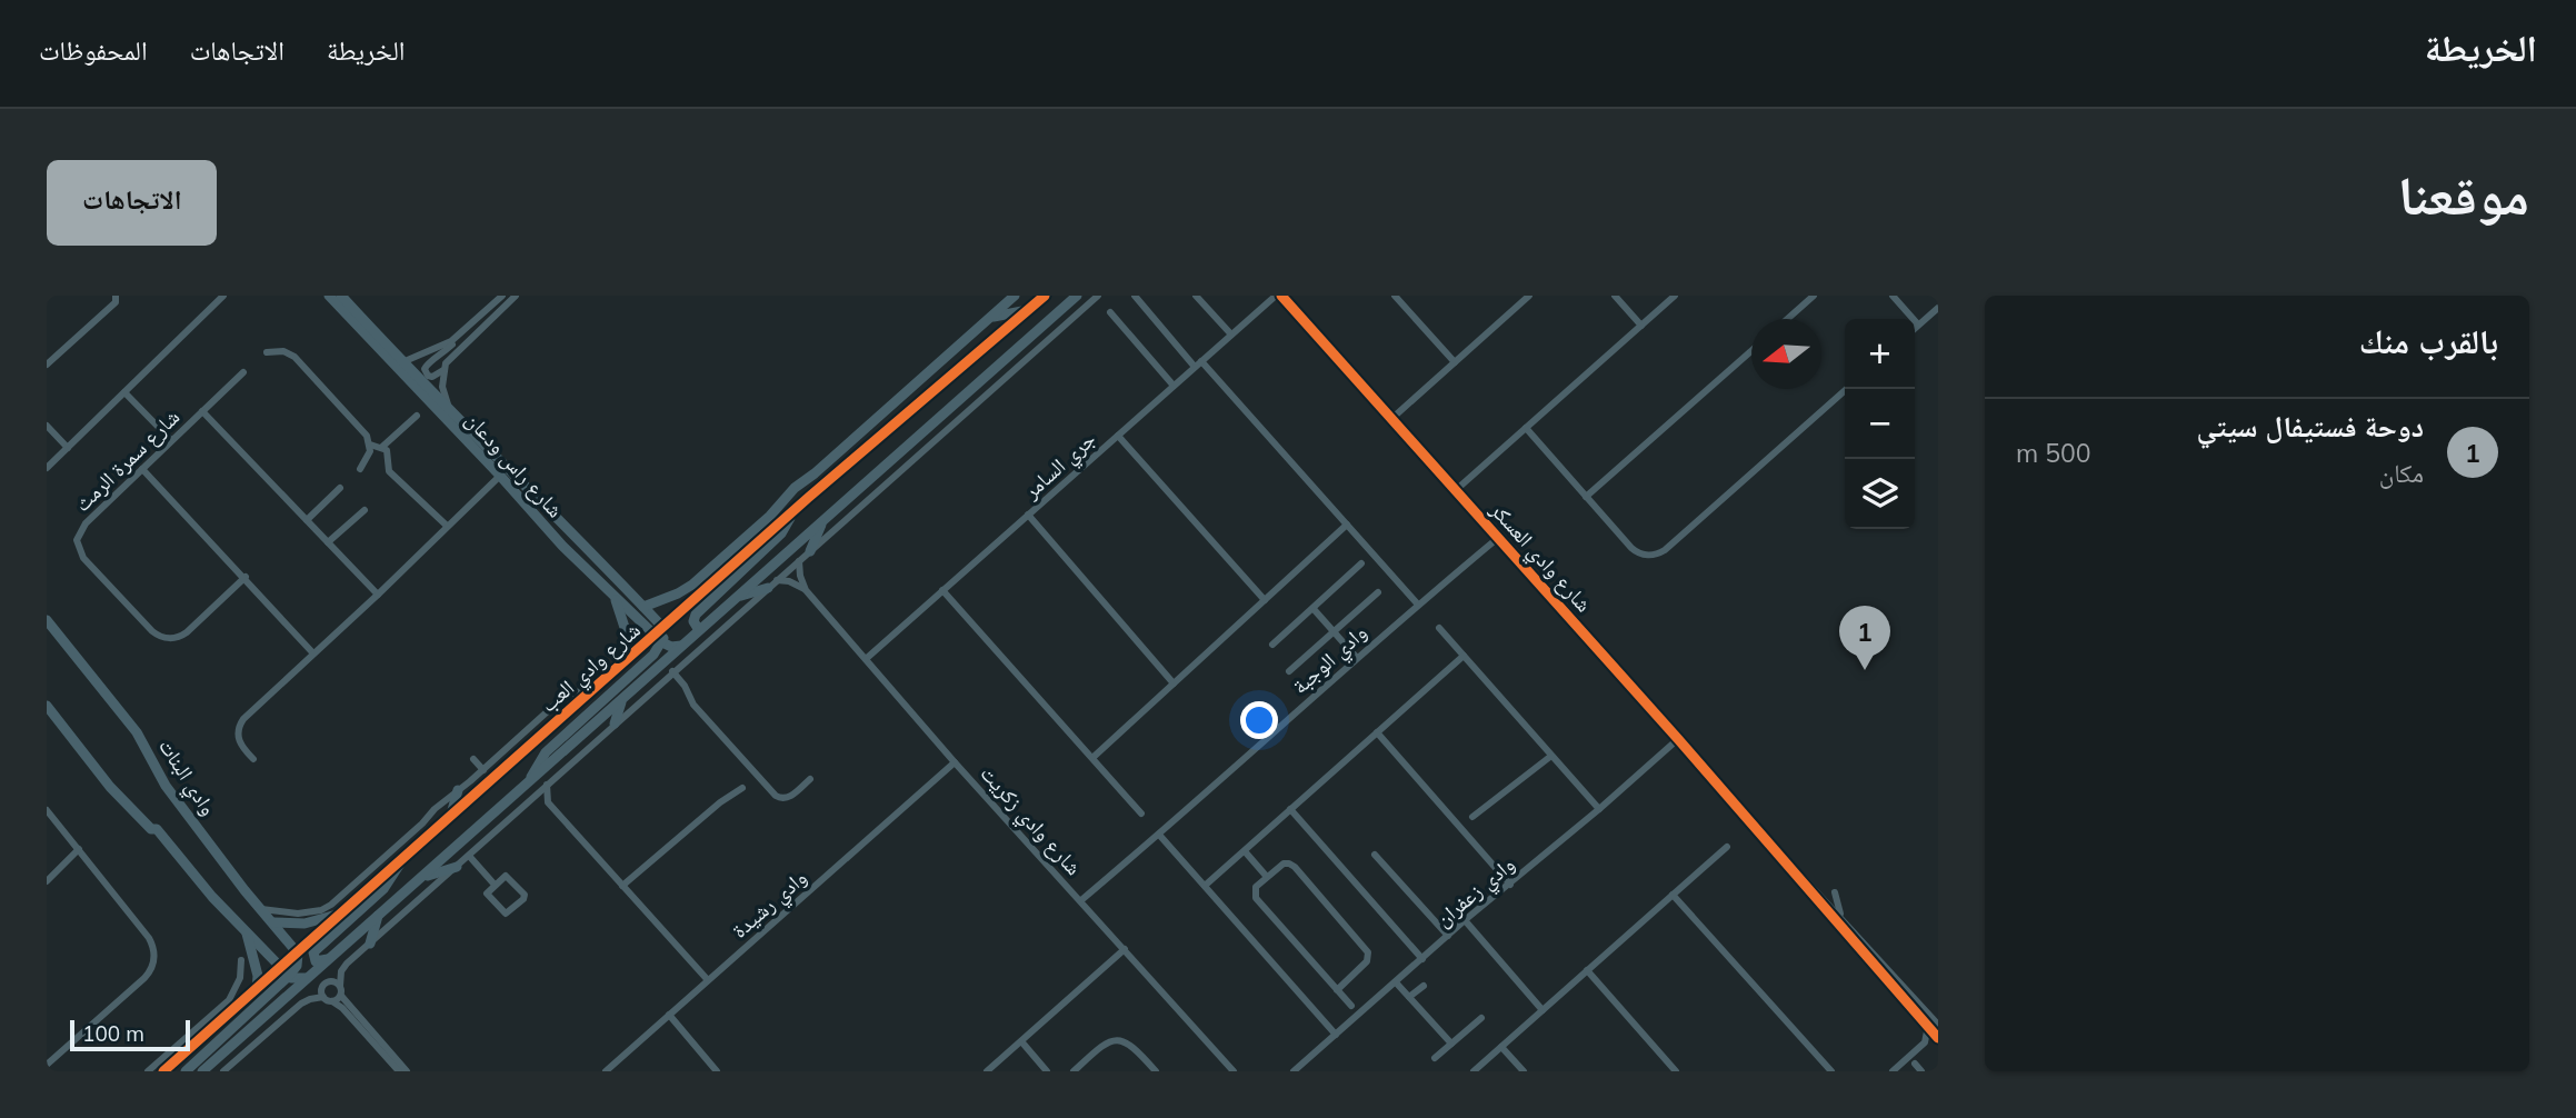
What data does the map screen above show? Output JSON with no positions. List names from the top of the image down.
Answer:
{
  "streets": {
    "street": [
      "شارع سمرة الرمث",
      "شارع راس ودعان",
      "جري السامر",
      "شارع وادي العسكر",
      "وادي الوجبة",
      "شارع وادي العب",
      "وادي البنات",
      "شارع وادي زكريت",
      "وادي زعفران",
      "وادي رشيدة"
    ]
  },
  "crossings": [
    ["شارع راس ودعان", "شارع وادي العب"],
    ["جري السامر", "شارع وادي العسكر"],
    ["جري السامر", "شارع وادي زكريت"],
    ["شارع وادي العسكر", "وادي الوجبة"],
    ["شارع وادي العسكر", "وادي زعفران"],
    ["وادي الوجبة", "شارع وادي زكريت"],
    ["شارع وادي العب", "وادي البنات"],
    ["شارع وادي زكريت", "وادي رشيدة"]
  ],
  "scale_bar": "100 m",
  "north": "left",
  "page": {
    "header": "الخريطة",
    "nav": ["الخريطة", "الاتجاهات", "المحفوظات"],
    "title": "موقعنا",
    "buttons": "الاتجاهات",
    "heading": "بالقرب منك",
    "map_buttons": ["+", "−"],
    "list": [
      {
        "mark": "1",
        "name": "دوحة فستيفال سيتي",
        "note": "مكان",
        "value": "500 m"
      }
    ],
    "pins": "1",
    "scale": "100 m"
  }
}
